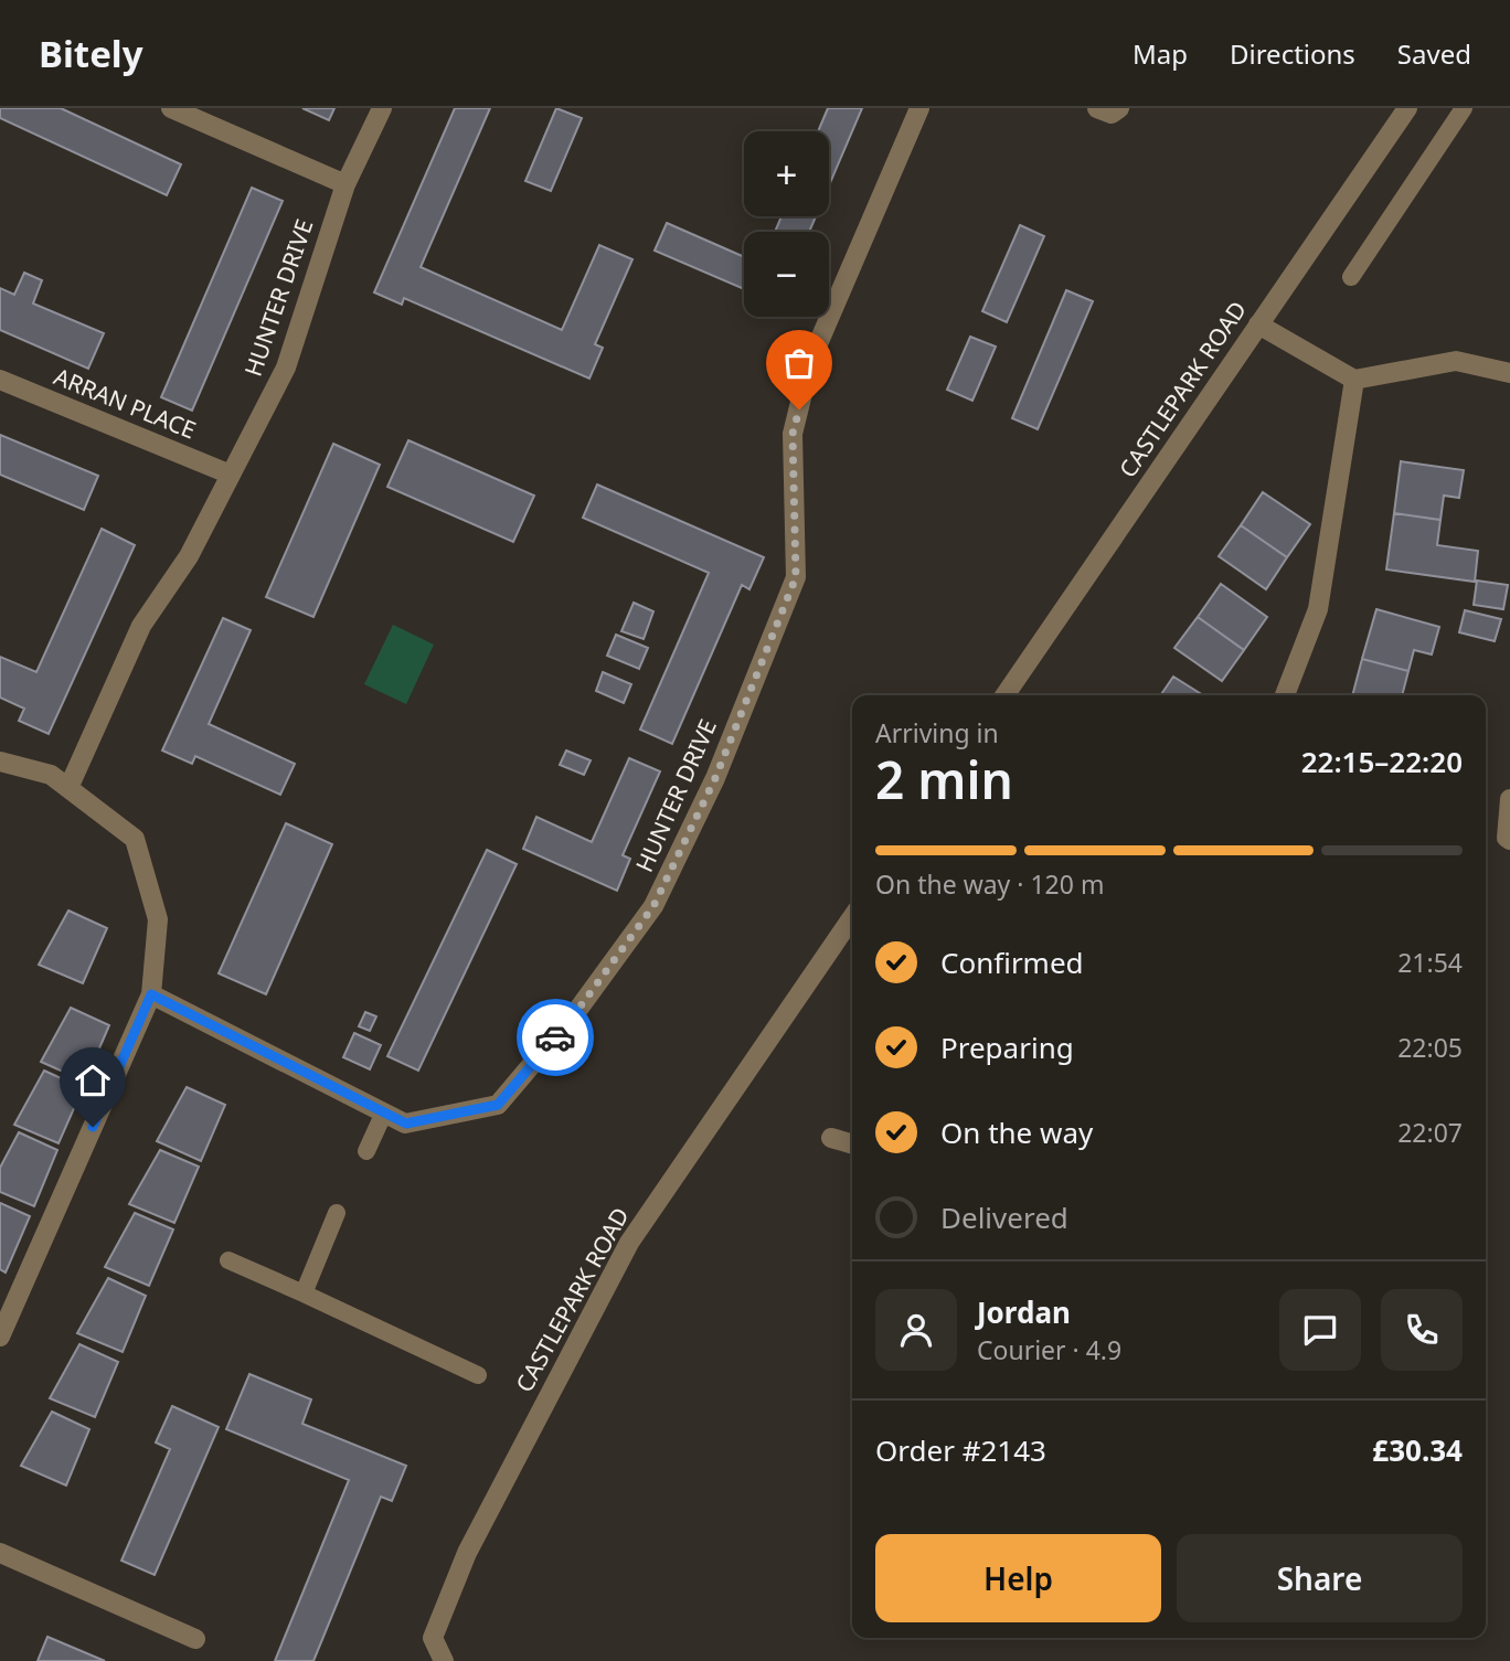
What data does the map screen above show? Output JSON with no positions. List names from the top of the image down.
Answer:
{
  "streets": {
    "street": ["HUNTER DRIVE", "CASTLEPARK ROAD", "ARRAN PLACE"]
  },
  "crossings": [
    ["HUNTER DRIVE", "ARRAN PLACE"]
  ],
  "page": {
    "header": "Bitely",
    "nav": ["Map", "Directions", "Saved"],
    "map_buttons": ["+", "−"],
    "heading": ["2 min", "Arriving in", "22:15–22:20"],
    "panel": [
      "Jordan",
      "Courier · 4.9",
      "Order #2143",
      "£30.34"
    ],
    "bar": "On the way · 120 m",
    "list": [
      ["Confirmed", "21:54"],
      ["Preparing", "22:05"],
      ["On the way", "22:07"],
      "Delivered"
    ],
    "buttons": ["Help", "Share"]
  }
}
